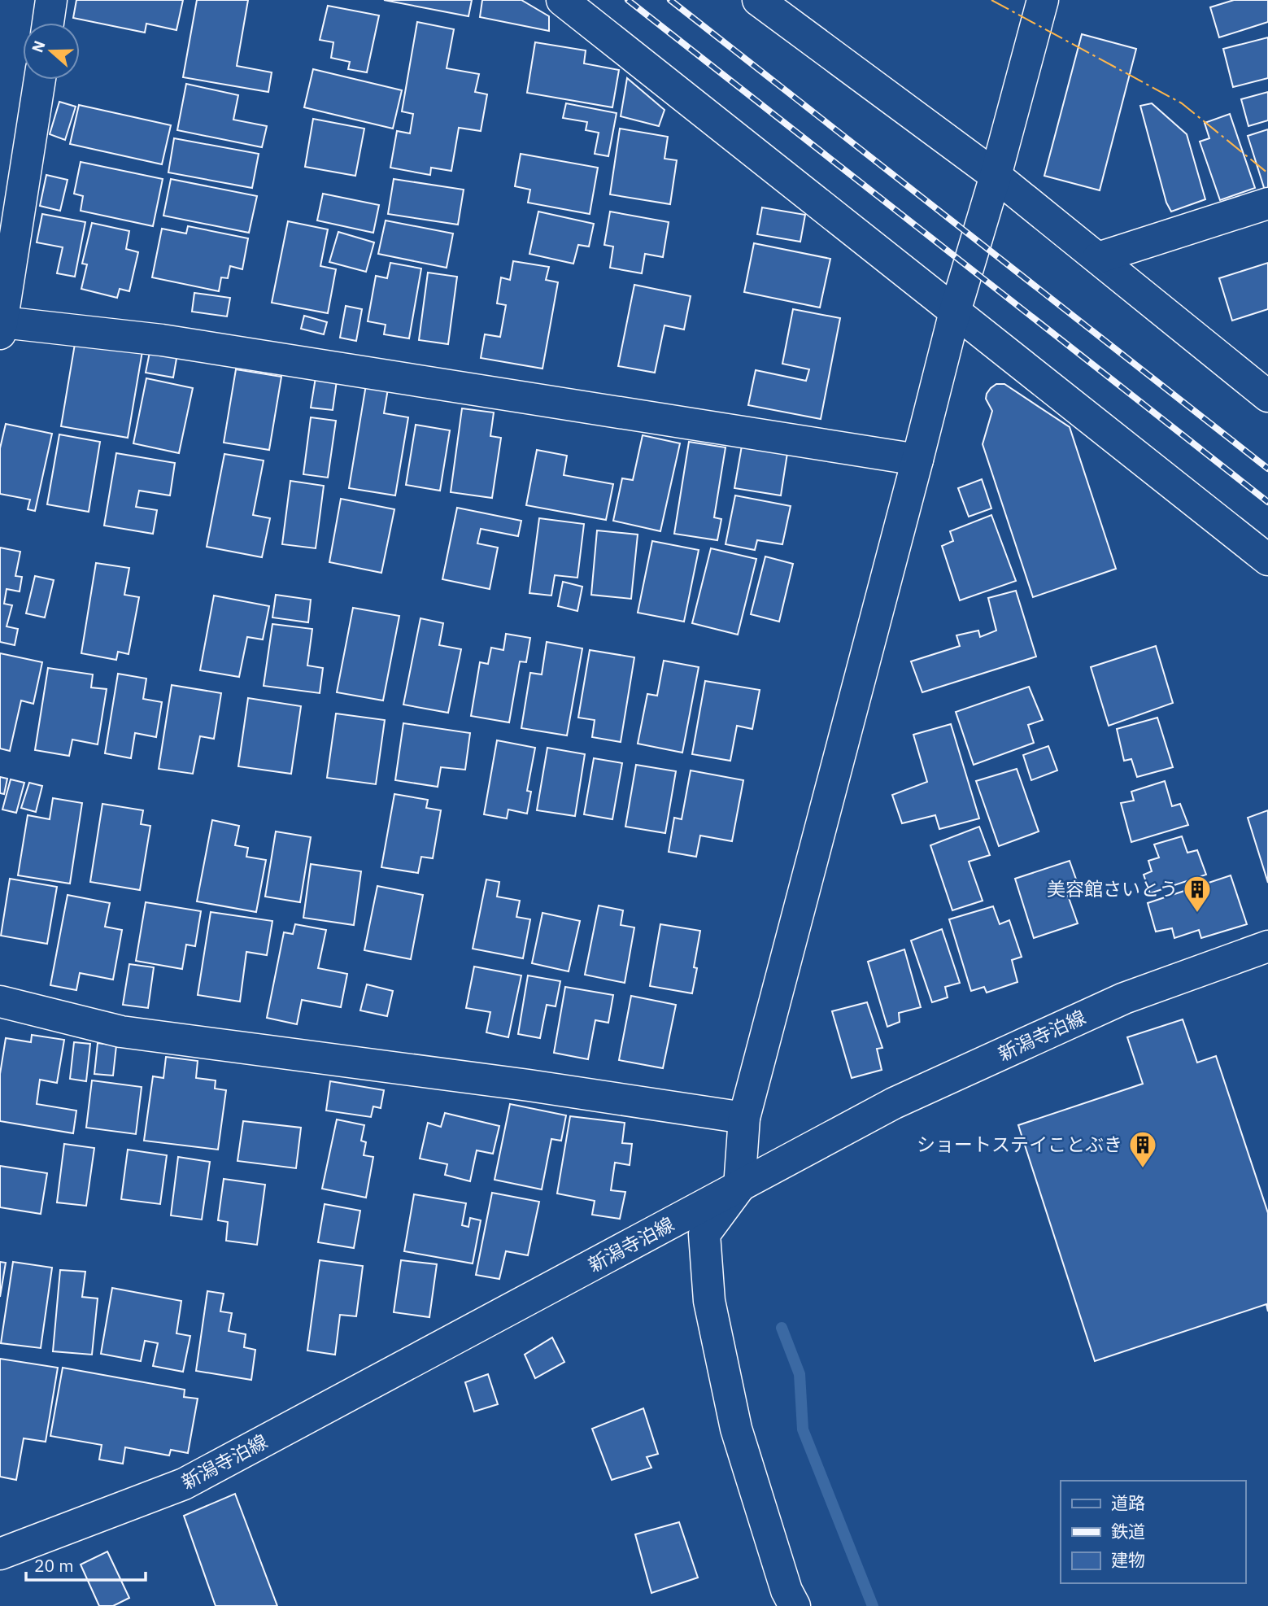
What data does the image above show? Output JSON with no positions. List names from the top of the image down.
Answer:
{
  "streets": {
    "street": ["新潟寺泊線"]
  },
  "places": {
    "building": ["美容館さいとう", "ショートステイことぶき"]
  },
  "legend": ["道路", "鉄道", "建物"],
  "scale_bar": "20 m",
  "north": "left"
}
